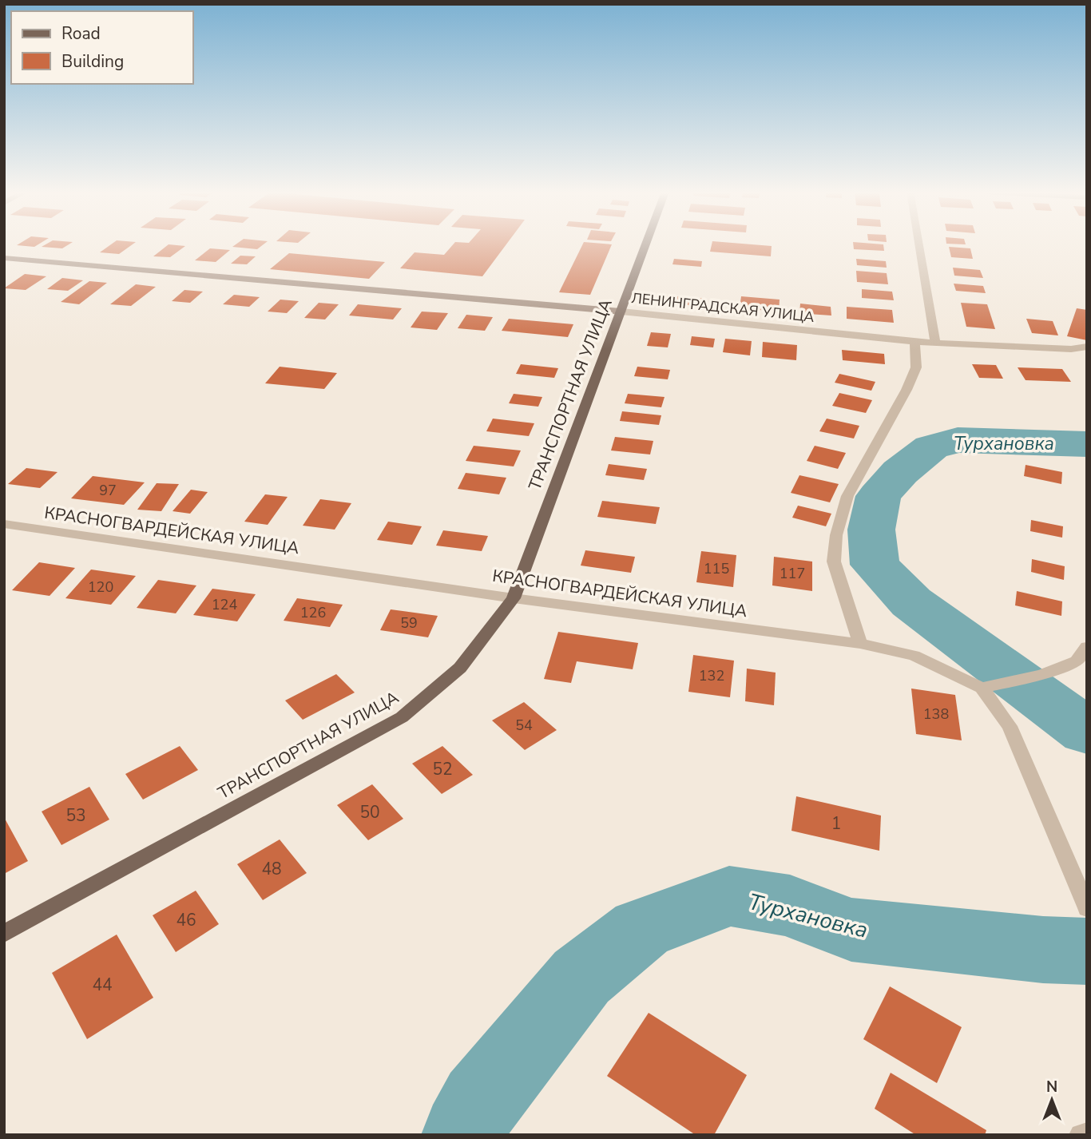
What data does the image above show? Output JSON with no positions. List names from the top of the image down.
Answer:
{
  "streets": {
    "main road": ["ТРАНСПОРТНАЯ УЛИЦА"],
    "street": ["ЛЕНИНГРАДСКАЯ УЛИЦА", "КРАСНОГВАРДЕЙСКАЯ УЛИЦА"]
  },
  "crossings": [
    ["ЛЕНИНГРАДСКАЯ УЛИЦА", "ТРАНСПОРТНАЯ УЛИЦА"],
    ["ТРАНСПОРТНАЯ УЛИЦА", "КРАСНОГВАРДЕЙСКАЯ УЛИЦА"]
  ],
  "water": ["Турхановка"],
  "house_numbers": [
    "97",
    "115",
    "117",
    "120",
    "124",
    "126",
    "59",
    "132",
    "138",
    "54",
    "52",
    "50",
    "53",
    "1",
    "48",
    "46",
    "44"
  ],
  "legend": ["Road", "Building"],
  "north": "top"
}
